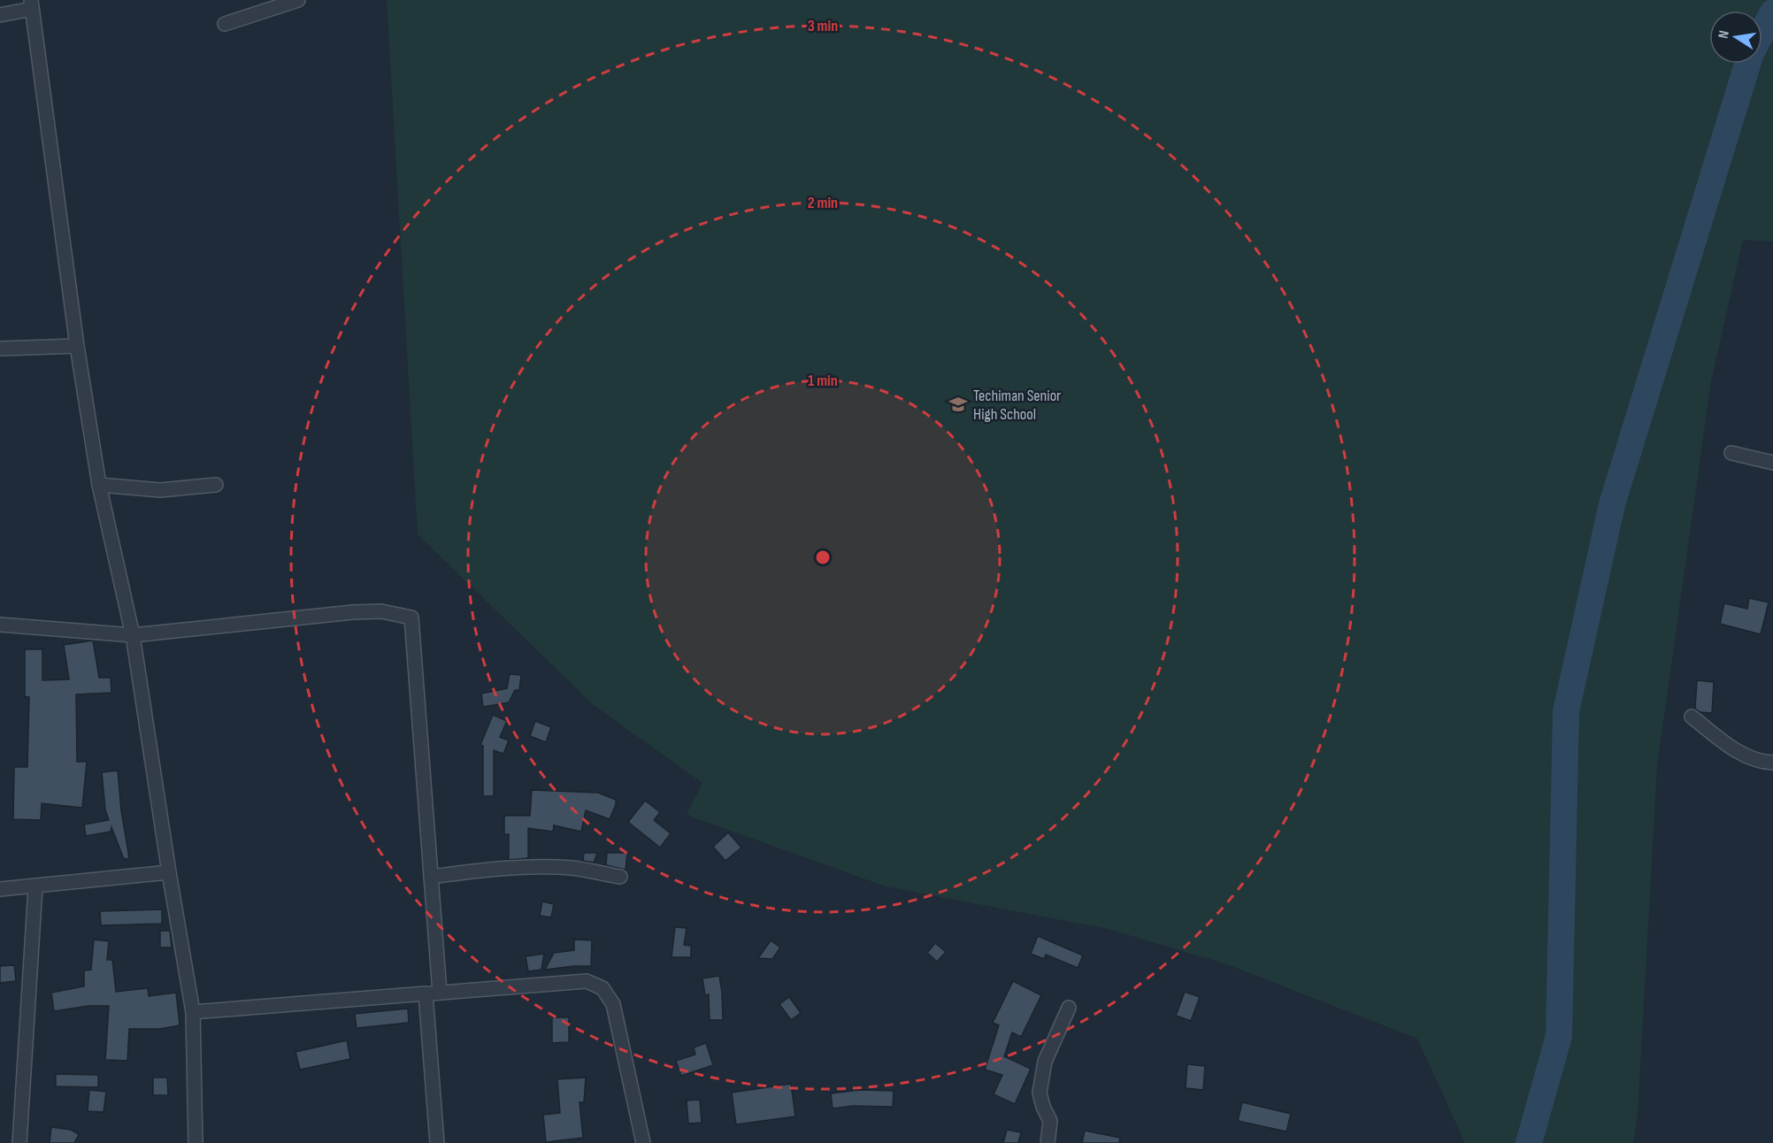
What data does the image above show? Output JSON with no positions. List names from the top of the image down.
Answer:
{
  "places": {
    "school or university": ["Techiman Senior High School"]
  },
  "north": "left",
  "rings": ["3 min", "2 min", "1 min"]
}
